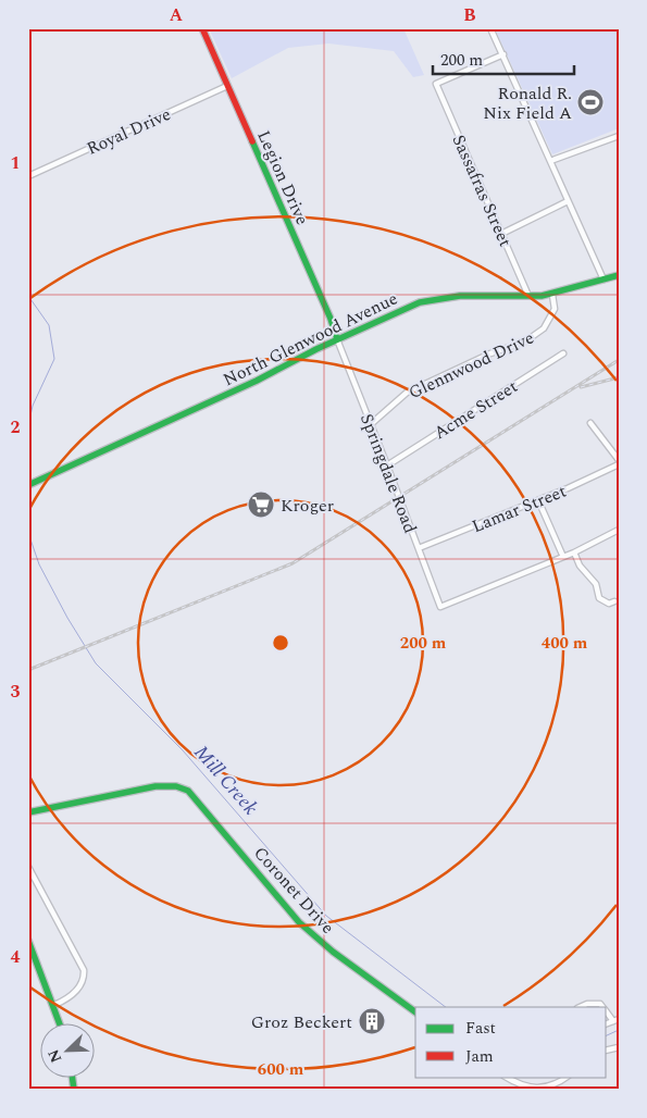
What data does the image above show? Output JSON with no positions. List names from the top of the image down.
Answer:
{
  "streets": {
    "main road": ["Legion Drive", "North Glenwood Avenue", "Coronet Drive"],
    "street": [
      "Royal Drive",
      "Sassafras Street",
      "Glennwood Drive",
      "Acme Street",
      "Springdale Road",
      "Lamar Street"
    ]
  },
  "crossings": [
    ["Royal Drive", "Legion Drive"],
    ["Legion Drive", "North Glenwood Avenue"],
    ["Legion Drive", "Springdale Road"],
    ["Sassafras Street", "North Glenwood Avenue"],
    ["North Glenwood Avenue", "Glennwood Drive"],
    ["North Glenwood Avenue", "Springdale Road"],
    ["Glennwood Drive", "Springdale Road"],
    ["Acme Street", "Springdale Road"],
    ["Springdale Road", "Lamar Street"]
  ],
  "water": ["Mill Creek"],
  "places": {
    "sports": ["Ronald R. Nix Field A"],
    "supermarket": ["Kroger"],
    "building": ["Groz Beckert"]
  },
  "legend": ["Fast", "Jam"],
  "scale_bar": "200 m",
  "north": "bottom left",
  "grid": {
    "columns": ["A", "B"],
    "rows": [
      "1",
      "2",
      "3",
      "4"
    ]
  },
  "rings": ["200 m", "400 m", "600 m"]
}
